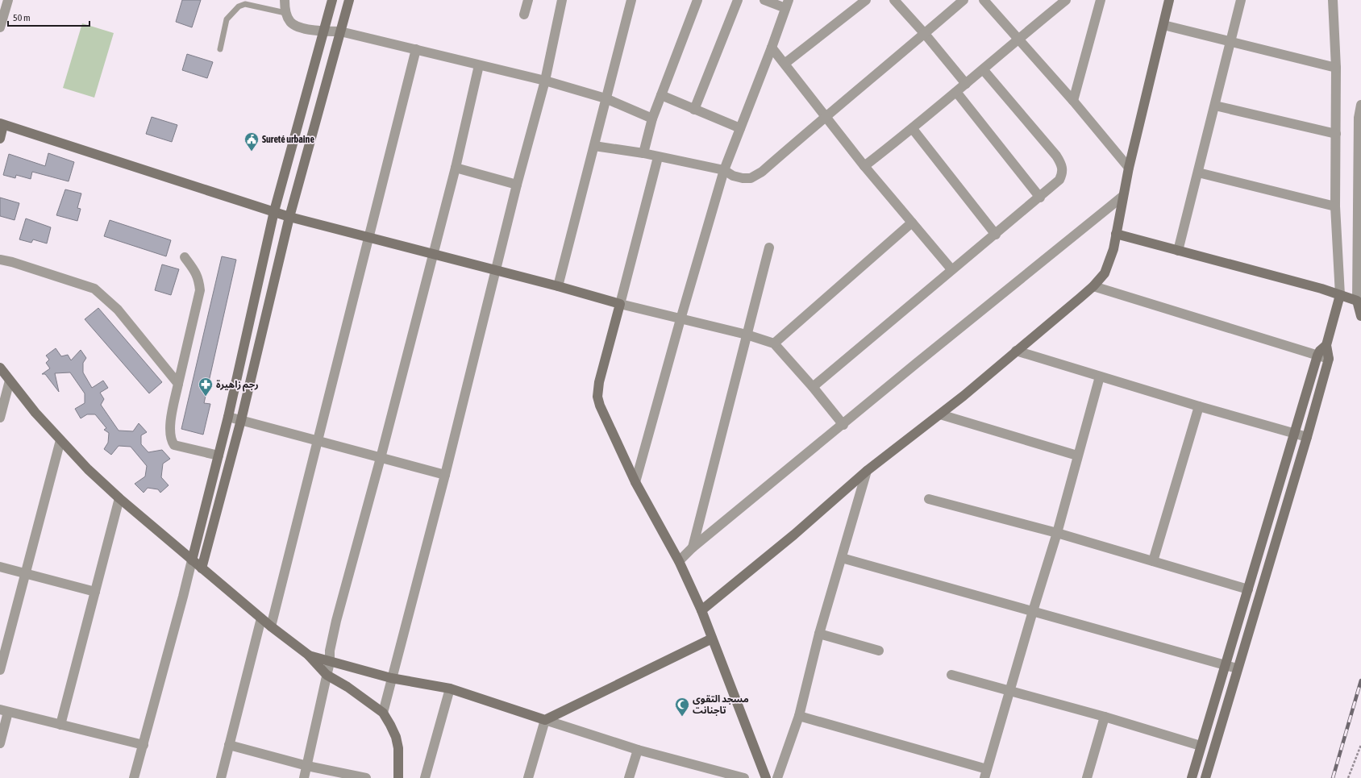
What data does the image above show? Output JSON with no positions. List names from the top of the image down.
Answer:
{
  "places": {
    "public building": ["Sureté urbaine"],
    "pharmacy": ["رجم زاهيرة"],
    "mosque": ["مسجد التقوى تاجنانت"]
  },
  "scale_bar": "50 m"
}
